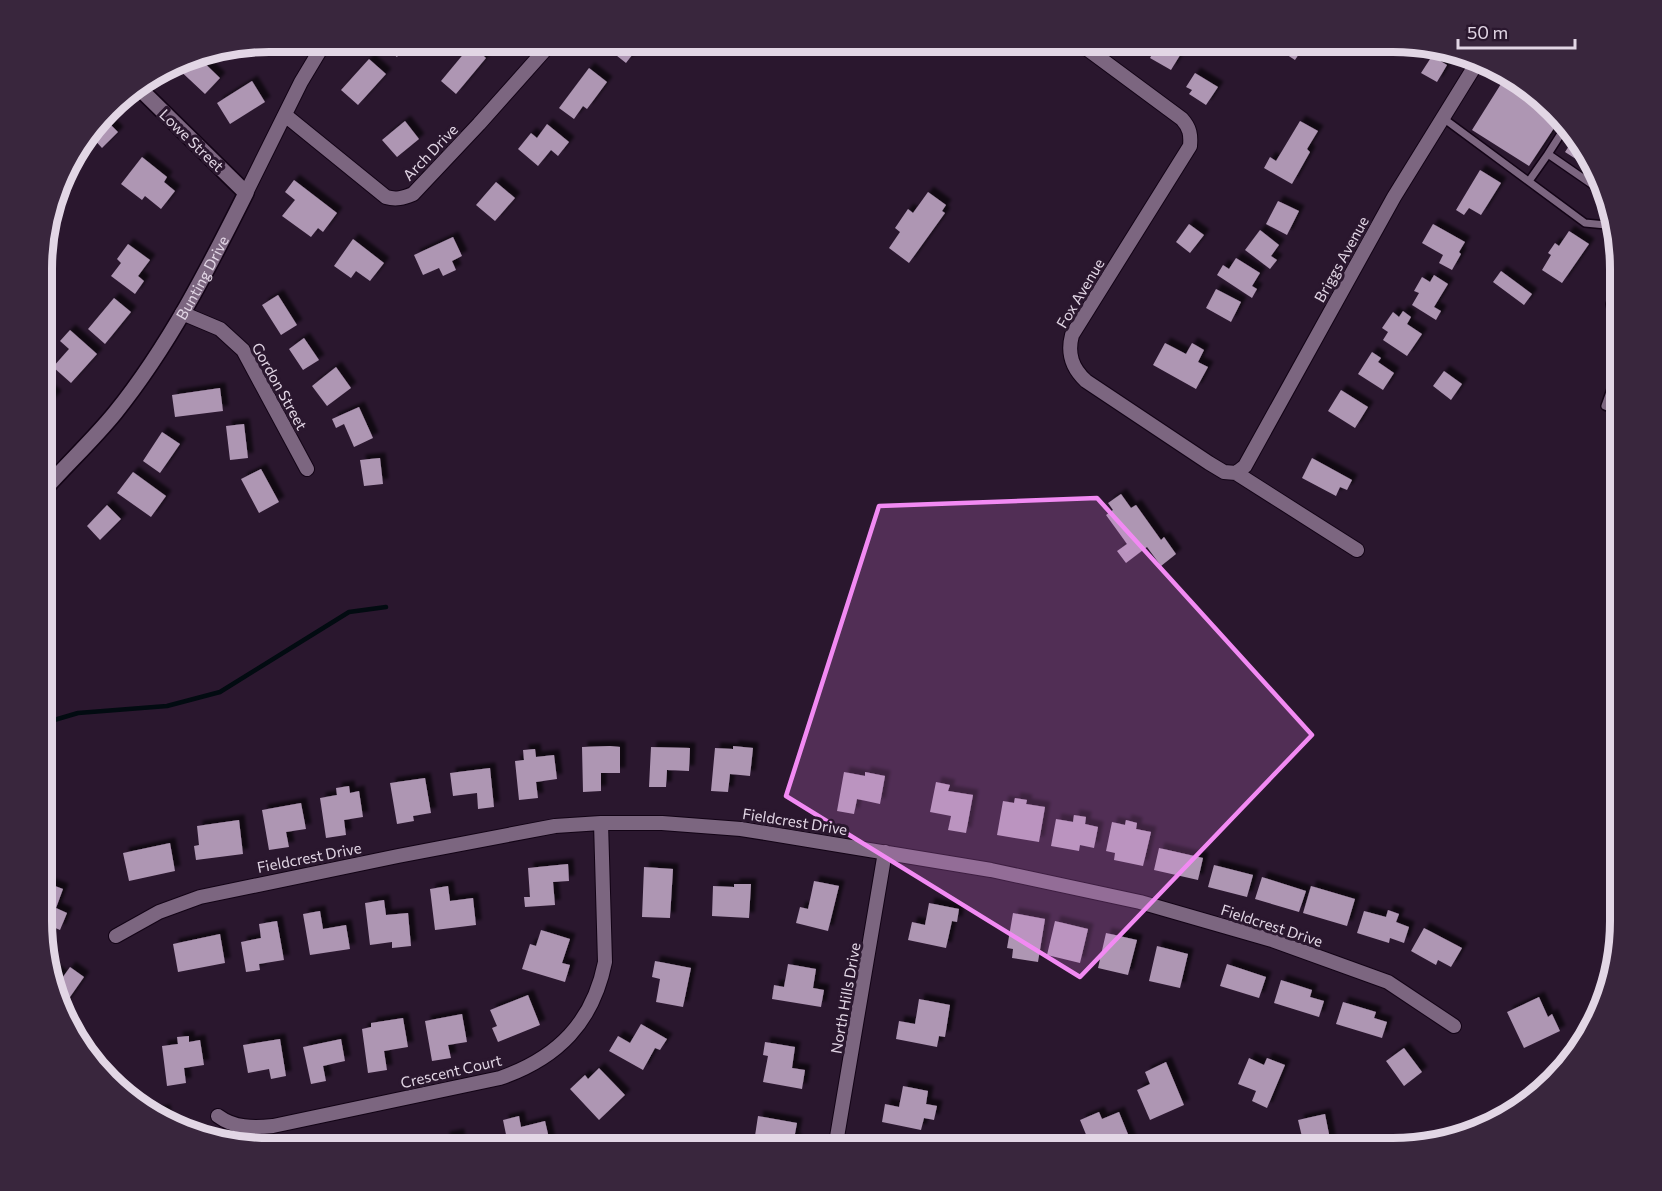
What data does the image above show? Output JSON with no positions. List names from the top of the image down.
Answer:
{
  "streets": {
    "street": [
      "Lowe Street",
      "Arch Drive",
      "Briggs Avenue",
      "Bunting Drive",
      "Fox Avenue",
      "Gordon Street",
      "Fieldcrest Drive",
      "North Hills Drive",
      "Crescent Court"
    ]
  },
  "crossings": [
    ["Lowe Street", "Bunting Drive"],
    ["Arch Drive", "Bunting Drive"],
    ["Briggs Avenue", "Fox Avenue"],
    ["Bunting Drive", "Gordon Street"],
    ["Fieldcrest Drive", "North Hills Drive"],
    ["Fieldcrest Drive", "Crescent Court"]
  ],
  "scale_bar": "50 m"
}
